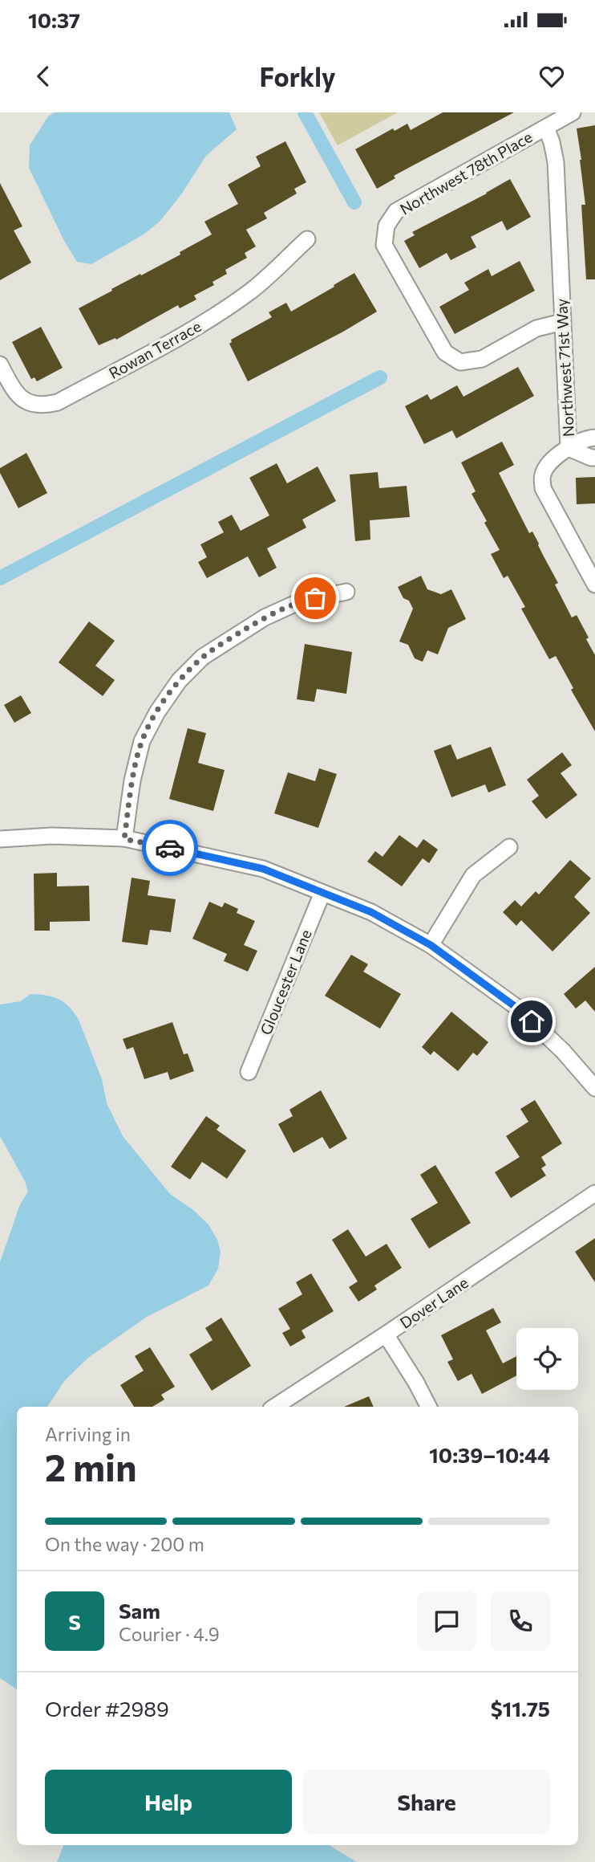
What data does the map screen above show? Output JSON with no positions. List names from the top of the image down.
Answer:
{
  "streets": {
    "street": [
      "Northwest 78th Place",
      "Rowan Terrace",
      "Northwest 71st Way",
      "Gloucester Lane",
      "Dover Lane"
    ]
  },
  "crossings": [
    ["Northwest 78th Place", "Northwest 71st Way"]
  ],
  "page": {
    "status": "10:37",
    "header": "Forkly",
    "heading": ["2 min", "Arriving in", "10:39–10:44"],
    "panel": [
      "Sam",
      "Courier · 4.9",
      "Order #2989",
      "$11.75"
    ],
    "bar": "On the way · 200 m",
    "round": "S",
    "buttons": ["Help", "Share"]
  }
}
